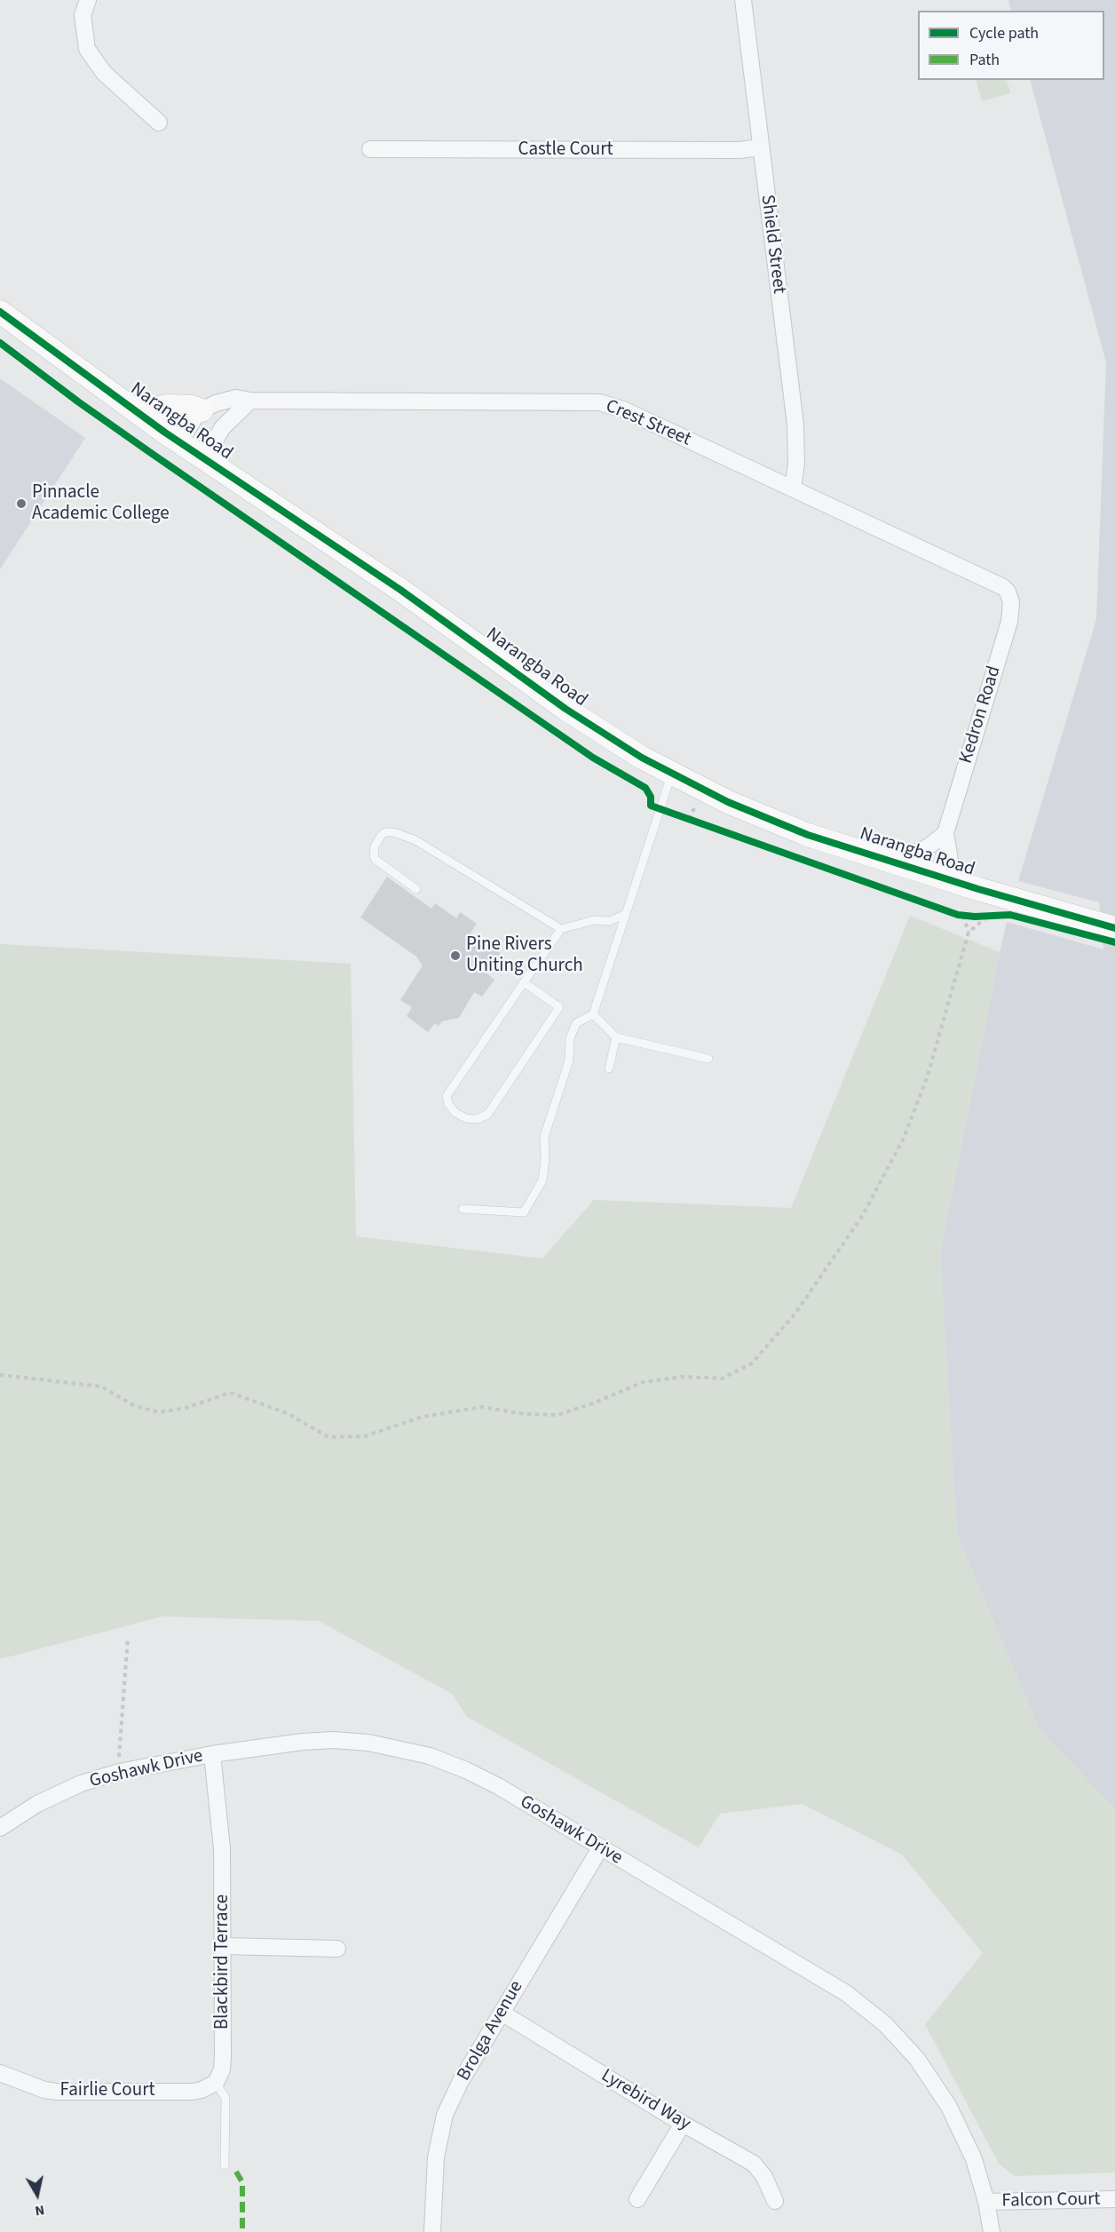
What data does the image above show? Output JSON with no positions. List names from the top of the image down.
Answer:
{
  "streets": {
    "main road": ["Narangba Road"],
    "street": [
      "Castle Court",
      "Shield Street",
      "Crest Street",
      "Kedron Road",
      "Goshawk Drive",
      "Blackbird Terrace",
      "Brolga Avenue",
      "Fairlie Court",
      "Lyrebird Way",
      "Falcon Court"
    ]
  },
  "crossings": [
    ["Castle Court", "Shield Street"],
    ["Shield Street", "Crest Street"],
    ["Narangba Road", "Kedron Road"],
    ["Crest Street", "Kedron Road"],
    ["Goshawk Drive", "Blackbird Terrace"],
    ["Goshawk Drive", "Brolga Avenue"],
    ["Goshawk Drive", "Falcon Court"],
    ["Blackbird Terrace", "Fairlie Court"],
    ["Brolga Avenue", "Lyrebird Way"]
  ],
  "places": ["Pinnacle Academic College", "Pine Rivers Uniting Church"],
  "legend": ["Cycle path", "Path"],
  "north": "bottom"
}
